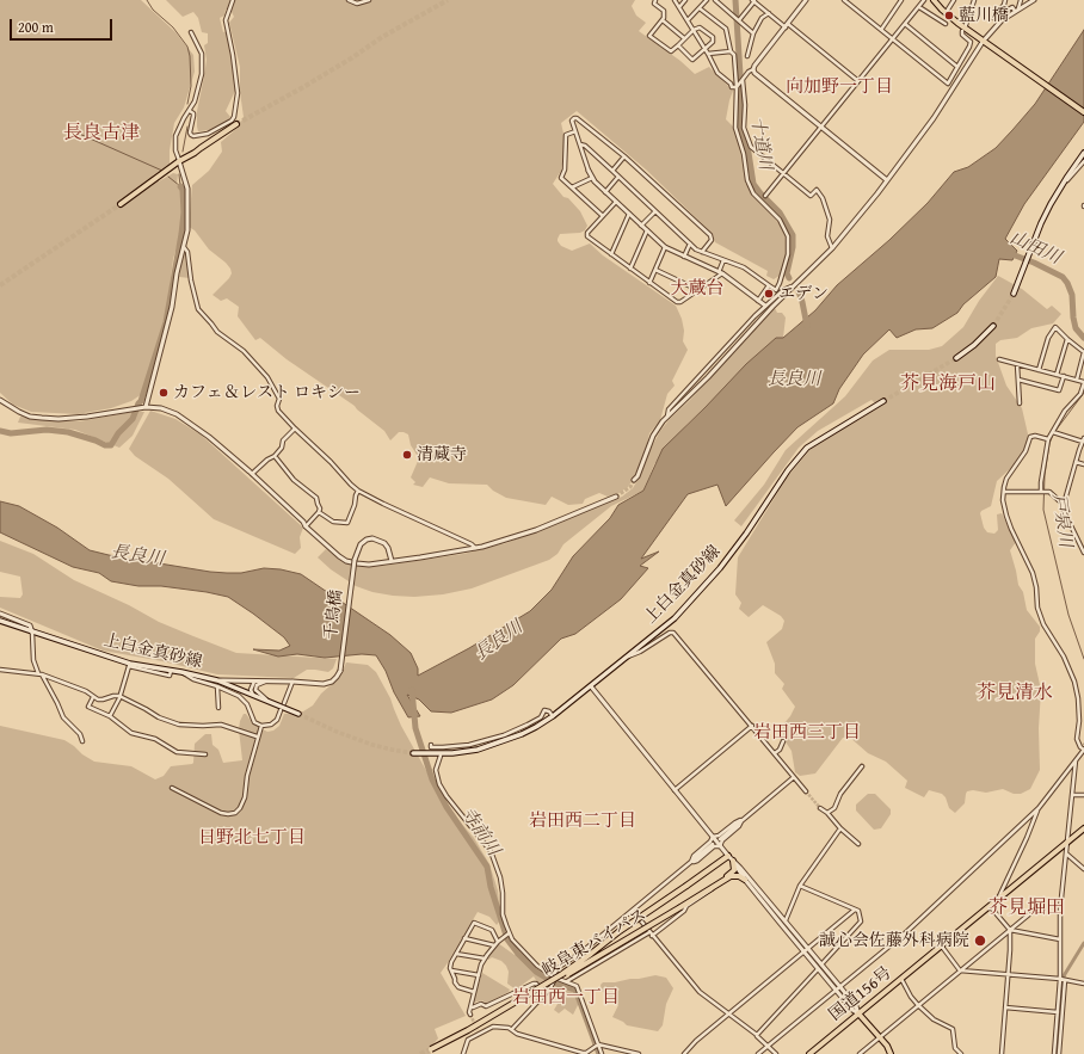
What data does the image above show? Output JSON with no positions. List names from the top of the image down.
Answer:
{
  "streets": {
    "main road": ["上白金真砂線", "岐阜東バイパス", "国道156号"],
    "street": ["千鳥橋"]
  },
  "districts": [
    "向加野一丁目",
    "長良古津",
    "大蔵台",
    "芥見海戸山",
    "芥見清水",
    "岩田西三丁目",
    "岩田西二丁目",
    "日野北七丁目",
    "芥見堀田",
    "岩田西一丁目"
  ],
  "water": [
    "十道川",
    "山田川",
    "長良川",
    "戸泉川",
    "寺前川"
  ],
  "places": [
    "藍川橋",
    "エデン",
    "カフェ＆レスト ロキシー",
    "清蔵寺",
    "誠心会佐藤外科病院"
  ],
  "scale_bar": "200 m"
}
